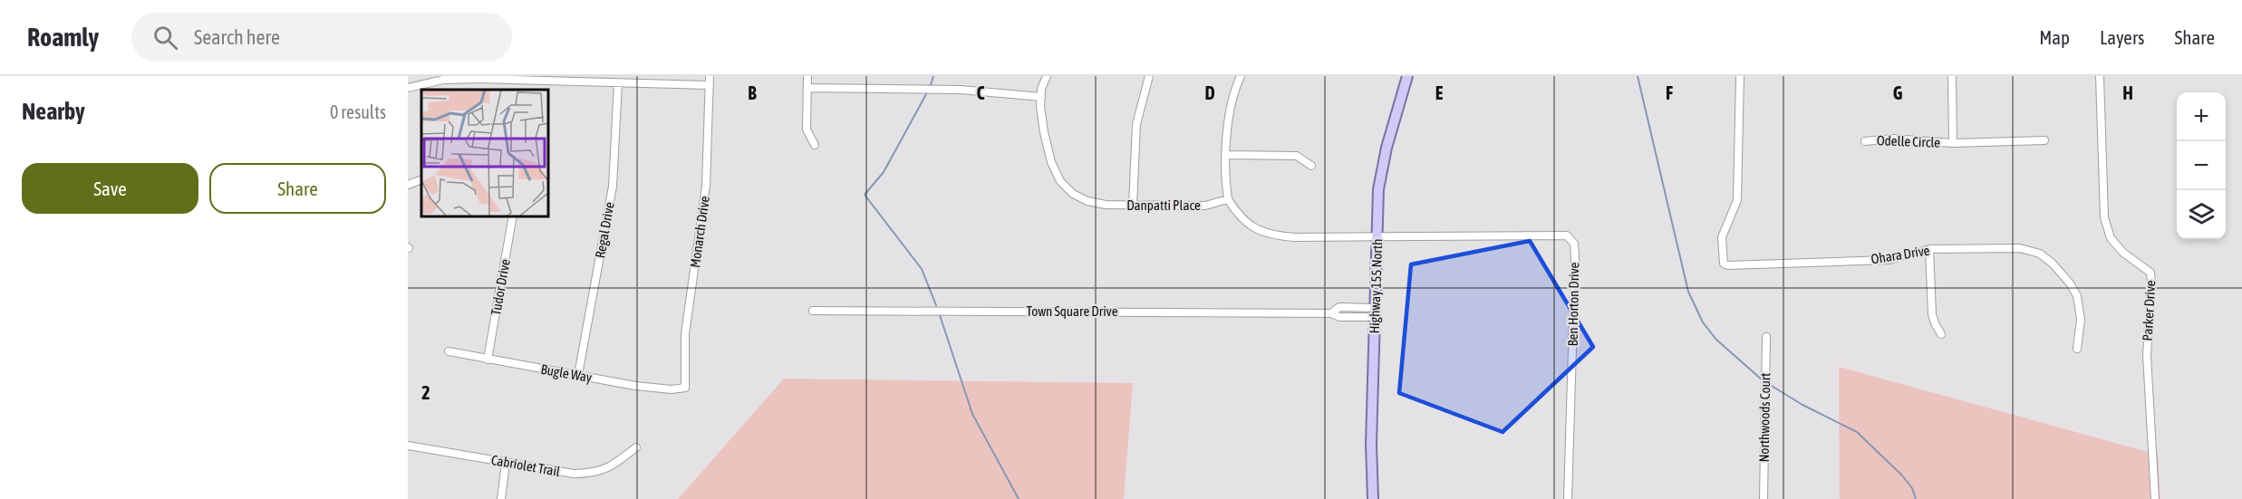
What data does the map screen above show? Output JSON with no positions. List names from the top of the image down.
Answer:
{
  "streets": {
    "main road": ["Highway 155 North"],
    "street": [
      "Odelle Circle",
      "Danpatti Place",
      "Regal Drive",
      "Monarch Drive",
      "Ohara Drive",
      "Tudor Drive",
      "Ben Horton Drive",
      "Town Square Drive",
      "Parker Drive",
      "Bugle Way",
      "Northwoods Court",
      "Cabriolet Trail"
    ]
  },
  "crossings": [
    ["Regal Drive", "Bugle Way"],
    ["Monarch Drive", "Bugle Way"],
    ["Highway 155 North", "Ben Horton Drive"],
    ["Highway 155 North", "Town Square Drive"],
    ["Tudor Drive", "Bugle Way"]
  ],
  "page": {
    "header": "Roamly",
    "search": "Search here",
    "nav": ["Map", "Layers", "Share"],
    "heading": ["Nearby", "0 results"],
    "map_buttons": ["+", "−"],
    "buttons": ["Save", "Share"]
  },
  "grid": {
    "columns": [
      "B",
      "C",
      "D",
      "E",
      "F",
      "G",
      "H"
    ],
    "rows": ["2"]
  }
}
